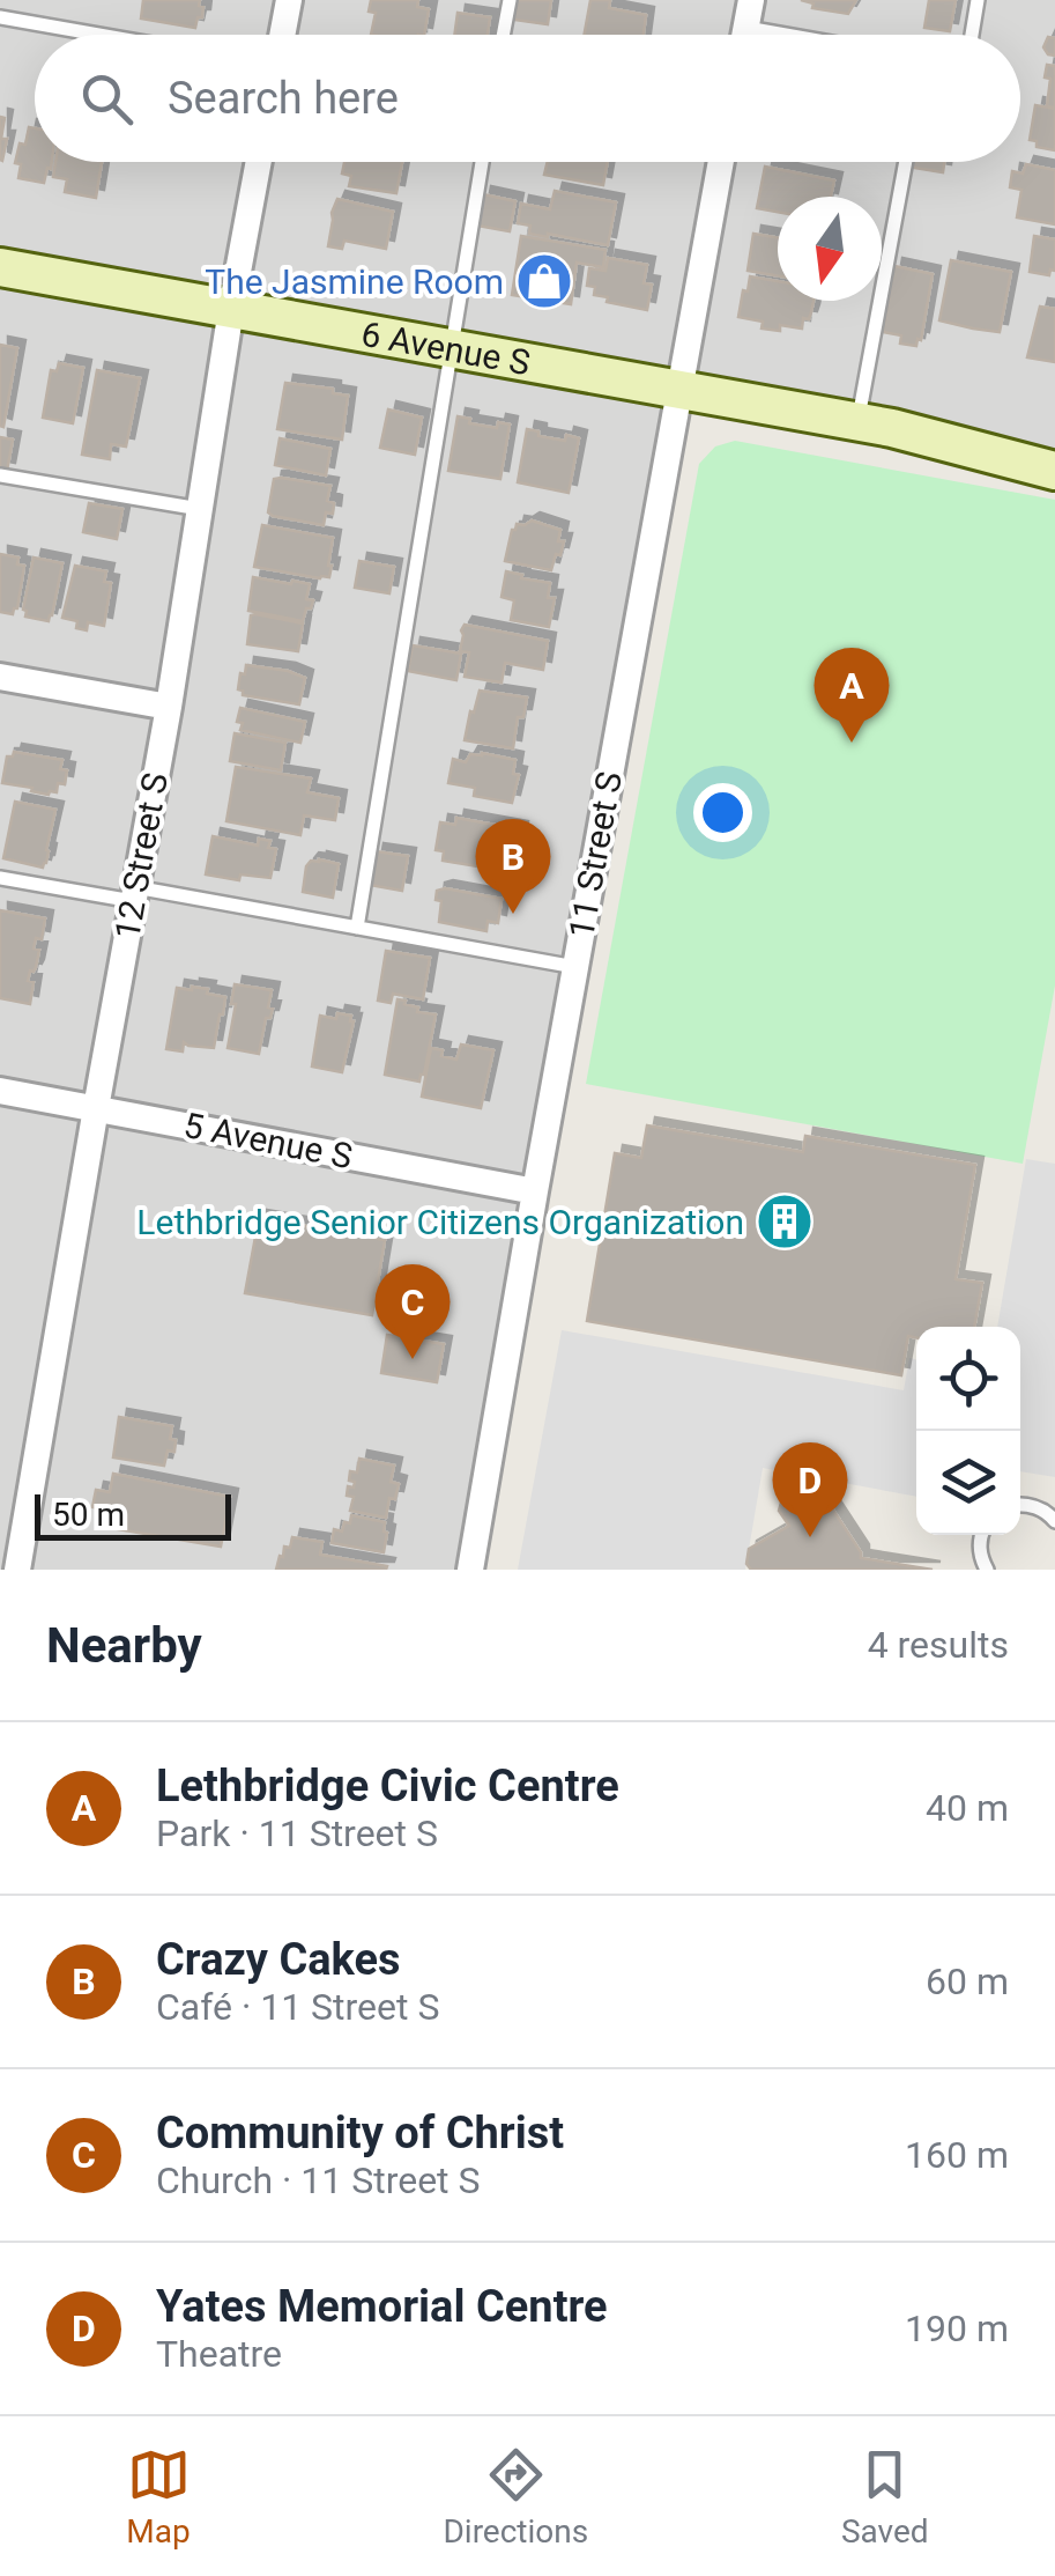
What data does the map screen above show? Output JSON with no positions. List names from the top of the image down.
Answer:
{
  "streets": {
    "main road": ["6 Avenue S"],
    "street": ["11 Street S", "12 Street S", "5 Avenue S"]
  },
  "crossings": [
    ["6 Avenue S", "11 Street S"],
    ["6 Avenue S", "12 Street S"],
    ["11 Street S", "5 Avenue S"],
    ["12 Street S", "5 Avenue S"]
  ],
  "places": {
    "shop": ["The Jasmine Room"],
    "building": ["Lethbridge Senior Citizens Organization"]
  },
  "scale_bar": "50 m",
  "north": "bottom",
  "page": {
    "search": "Search here",
    "pins": [
      "A",
      "B",
      "C",
      "D"
    ],
    "scale": "50 m",
    "heading": ["Nearby", "4 results"],
    "list": [
      {
        "mark": "A",
        "name": "Lethbridge Civic Centre",
        "note": "Park · 11 Street S",
        "value": "40 m"
      },
      {
        "mark": "B",
        "name": "Crazy Cakes",
        "note": "Café · 11 Street S",
        "value": "60 m"
      },
      {
        "mark": "C",
        "name": "Community of Christ",
        "note": "Church · 11 Street S",
        "value": "160 m"
      },
      {
        "mark": "D",
        "name": "Yates Memorial Centre",
        "note": "Theatre",
        "value": "190 m"
      }
    ],
    "nav": ["Map", "Directions", "Saved"]
  }
}
